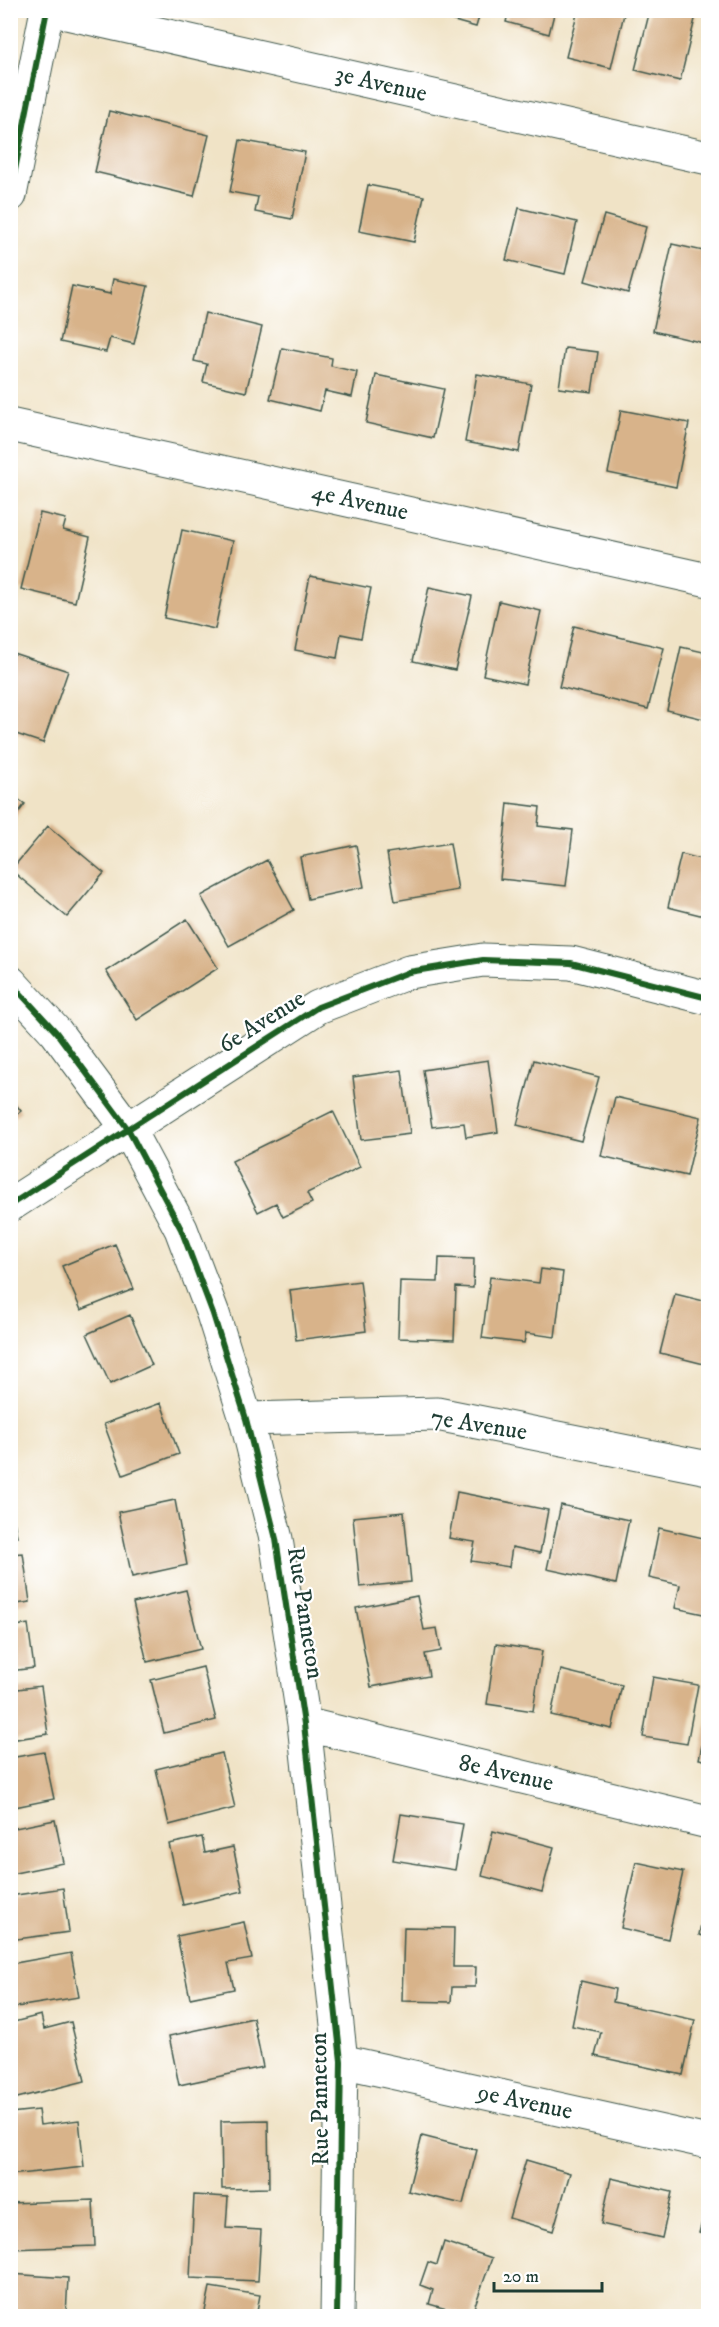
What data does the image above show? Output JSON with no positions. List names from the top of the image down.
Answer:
{
  "streets": {
    "street": [
      "3e Avenue",
      "4e Avenue",
      "6e Avenue",
      "7e Avenue",
      "Rue Panneton",
      "8e Avenue",
      "9e Avenue"
    ]
  },
  "crossings": [
    ["6e Avenue", "Rue Panneton"],
    ["7e Avenue", "Rue Panneton"],
    ["Rue Panneton", "8e Avenue"],
    ["Rue Panneton", "9e Avenue"]
  ],
  "scale_bar": "20 m"
}
